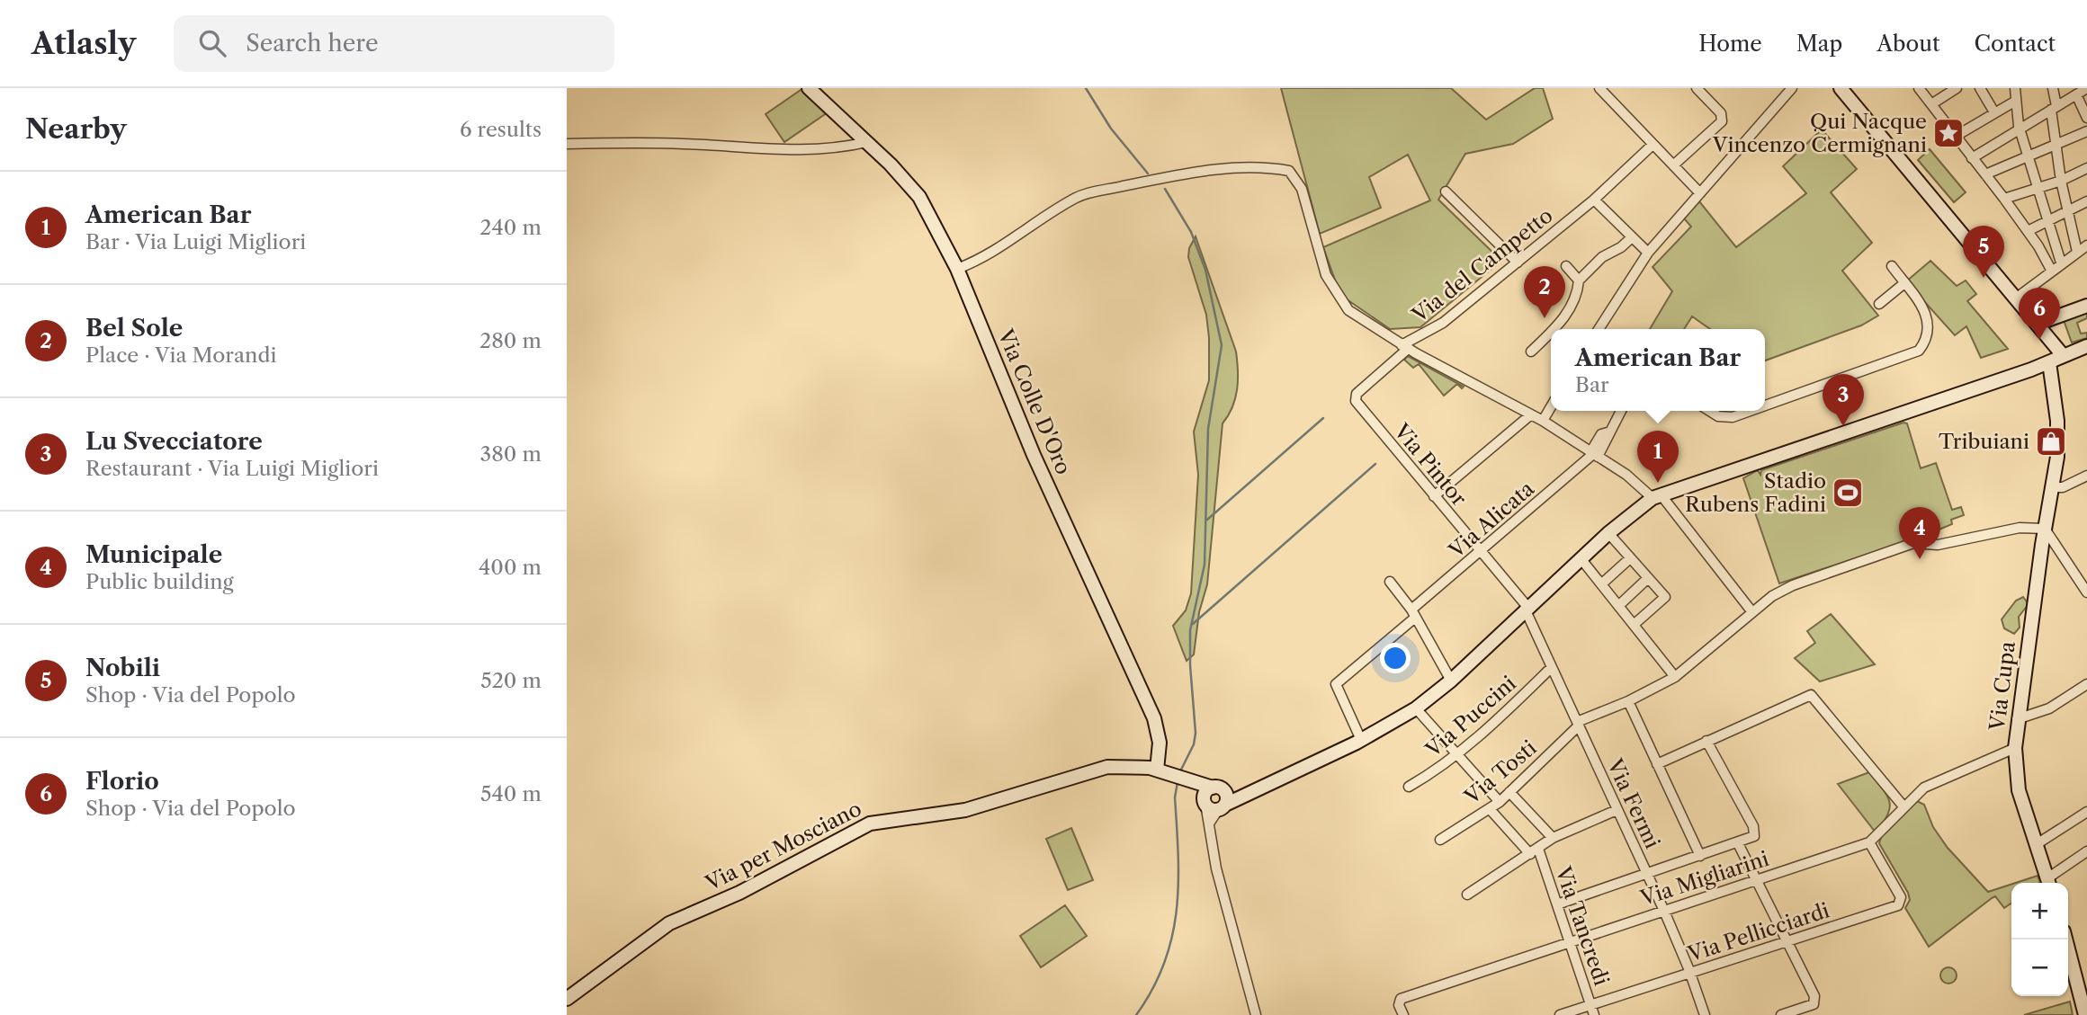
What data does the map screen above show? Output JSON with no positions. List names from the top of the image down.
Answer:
{
  "streets": {
    "main road": ["Via Colle D'Oro", "Via Cupa", "Via per Mosciano"],
    "street": [
      "Via del Campetto",
      "Via Pintor",
      "Via Alicata",
      "Via Puccini",
      "Via Tosti",
      "Via Fermi",
      "Via Migliarini",
      "Via Tancredi",
      "Via Pellicciardi"
    ]
  },
  "crossings": [
    ["Via del Campetto", "Via Colle D'Oro"],
    ["Via del Campetto", "Via Pintor"],
    ["Via Colle D'Oro", "Via per Mosciano"],
    ["Via Pintor", "Via Alicata"],
    ["Via Pintor", "Via Fermi"],
    ["Via Cupa", "Via Migliarini"],
    ["Via Puccini", "Via Fermi"],
    ["Via Tosti", "Via Fermi"],
    ["Via Fermi", "Via Migliarini"],
    ["Via Fermi", "Via Pellicciardi"],
    ["Via Migliarini", "Via Tancredi"],
    ["Via Migliarini", "Via Pellicciardi"],
    ["Via Tancredi", "Via Pellicciardi"]
  ],
  "places": {
    "place": ["Qui Nacque Vincenzo Cermignani"],
    "shop": ["Tribuiani"],
    "sports": ["Stadio Rubens Fadini"]
  },
  "page": {
    "header": "Atlasly",
    "search": "Search here",
    "nav": [
      "Home",
      "Map",
      "About",
      "Contact"
    ],
    "heading": ["Nearby", "6 results"],
    "list": [
      {
        "mark": "1",
        "name": "American Bar",
        "note": "Bar · Via Luigi Migliori",
        "value": "240 m"
      },
      {
        "mark": "2",
        "name": "Bel Sole",
        "note": "Place · Via Morandi",
        "value": "280 m"
      },
      {
        "mark": "3",
        "name": "Lu Svecciatore",
        "note": "Restaurant · Via Luigi Migliori",
        "value": "380 m"
      },
      {
        "mark": "4",
        "name": "Municipale",
        "note": "Public building",
        "value": "400 m"
      },
      {
        "mark": "5",
        "name": "Nobili",
        "note": "Shop · Via del Popolo",
        "value": "520 m"
      },
      {
        "mark": "6",
        "name": "Florio",
        "note": "Shop · Via del Popolo",
        "value": "540 m"
      }
    ],
    "pins": [
      "5",
      "2",
      "6",
      "3",
      "1",
      "4"
    ],
    "popup": ["American Bar", "Bar"],
    "map_buttons": ["+", "−"]
  }
}
